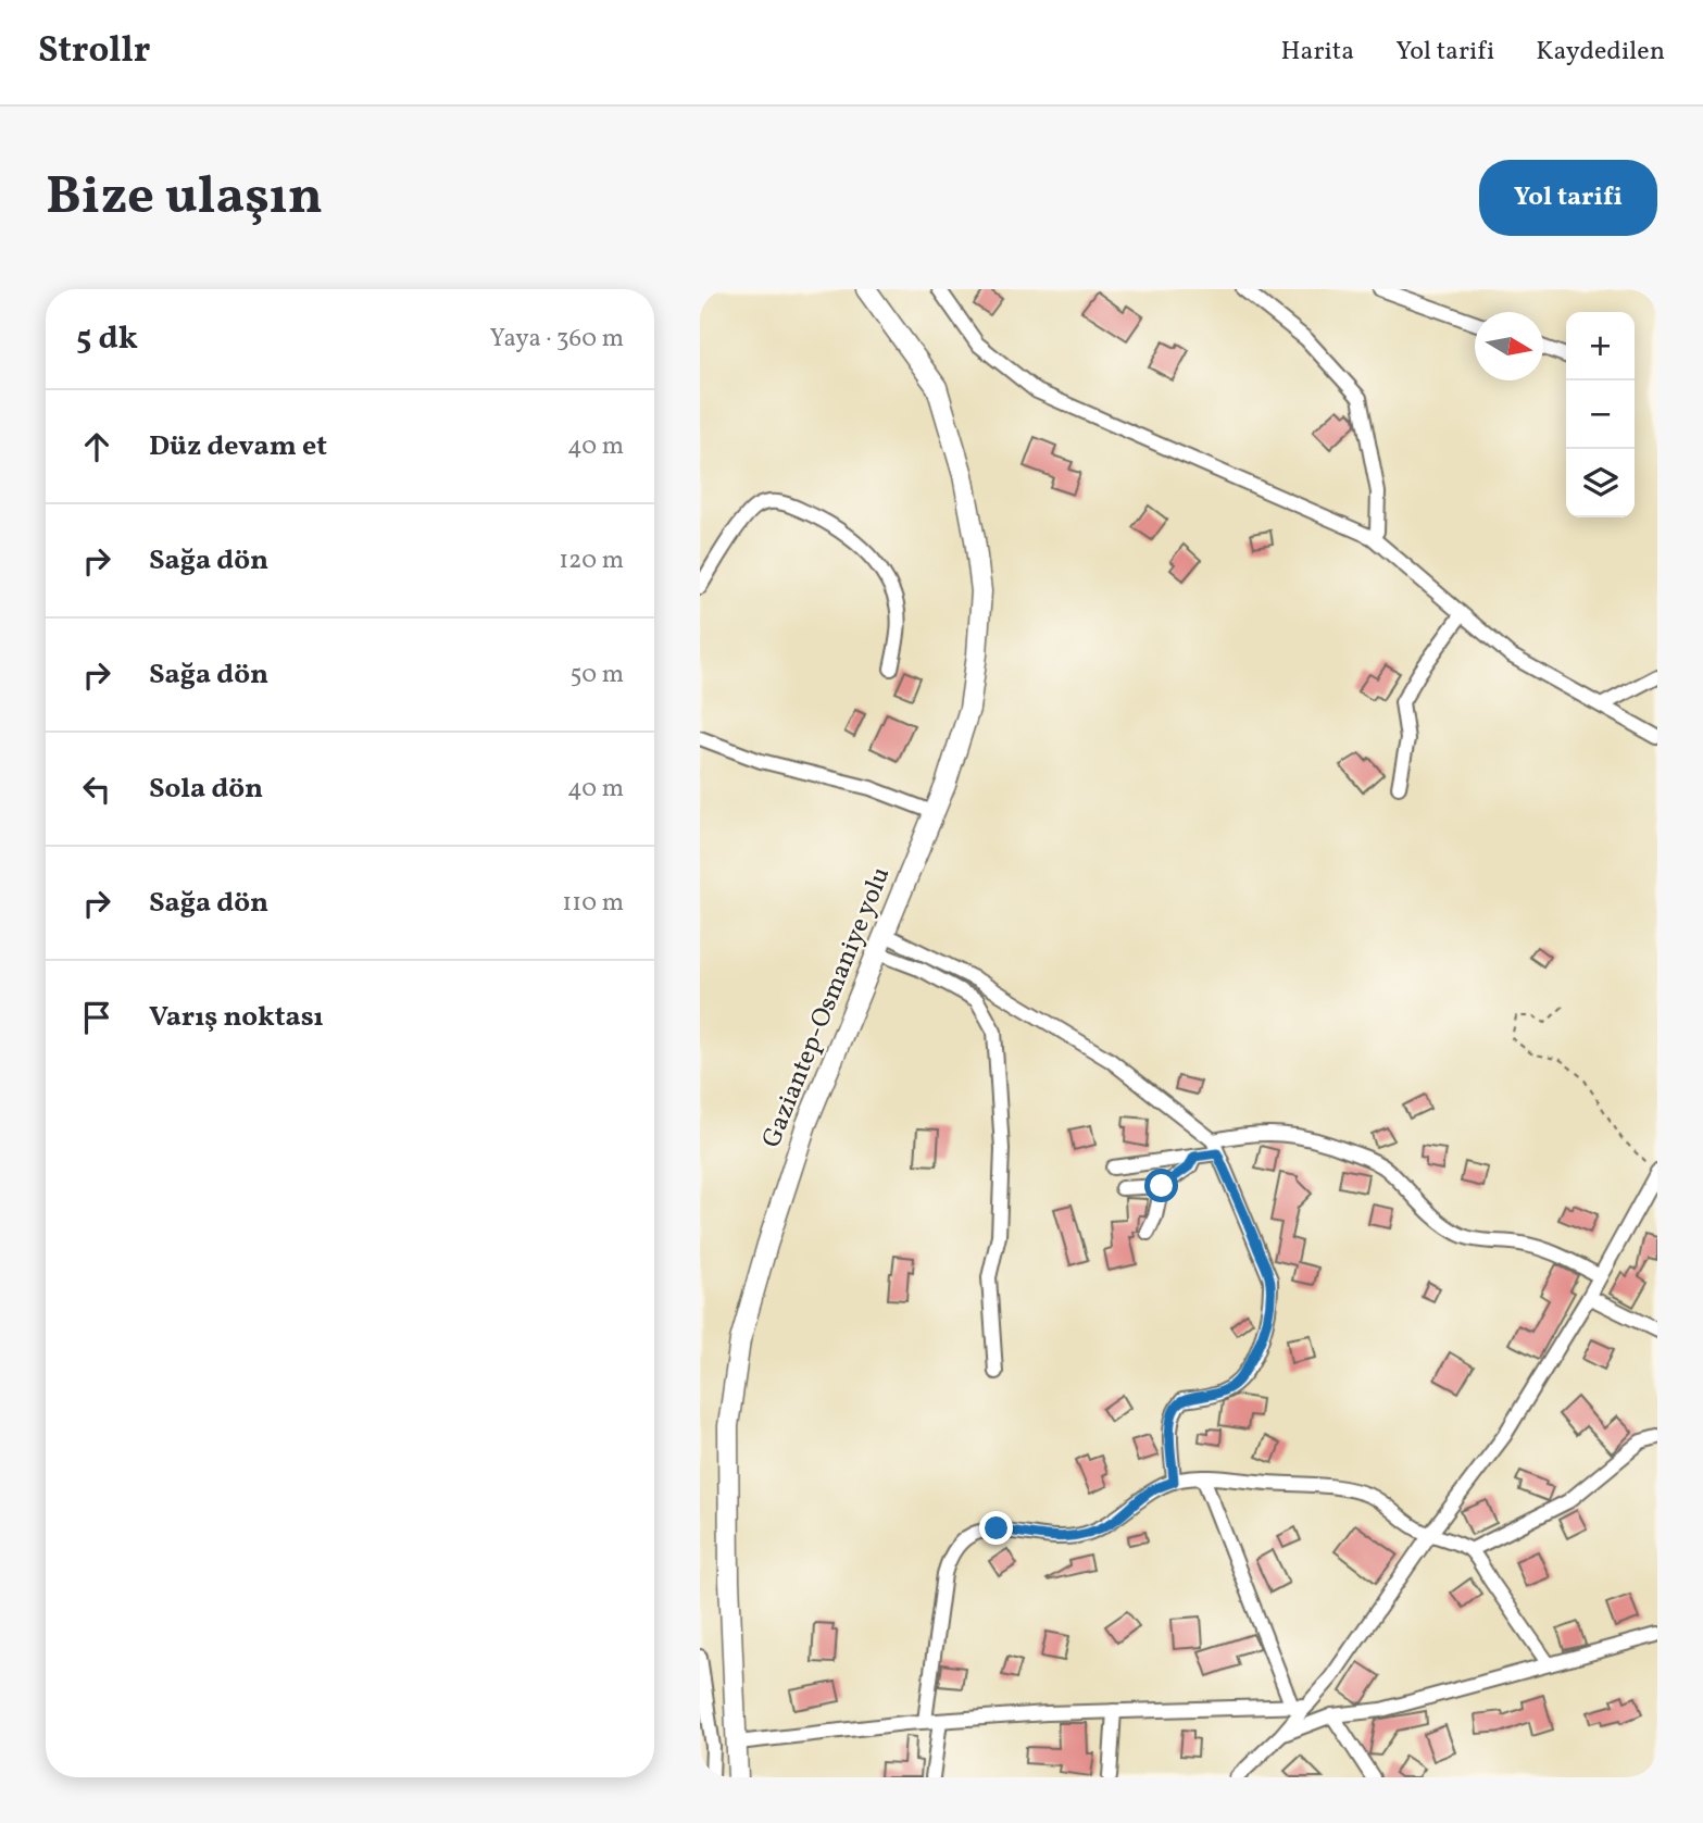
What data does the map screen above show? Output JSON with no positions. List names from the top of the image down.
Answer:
{
  "streets": {
    "highway": ["Gaziantep-Osmaniye yolu"]
  },
  "north": "right",
  "page": {
    "header": "Strollr",
    "nav": ["Harita", "Yol tarifi", "Kaydedilen"],
    "buttons": "Yol tarifi",
    "title": "Bize ulaşın",
    "heading": ["5 dk", "Yaya · 360 m"],
    "map_buttons": ["+", "−"],
    "list": [
      ["Düz devam et", "40 m"],
      ["Sağa dön", "120 m"],
      ["Sağa dön", "50 m"],
      ["Sola dön", "40 m"],
      ["Sağa dön", "110 m"],
      "Varış noktası"
    ]
  }
}
